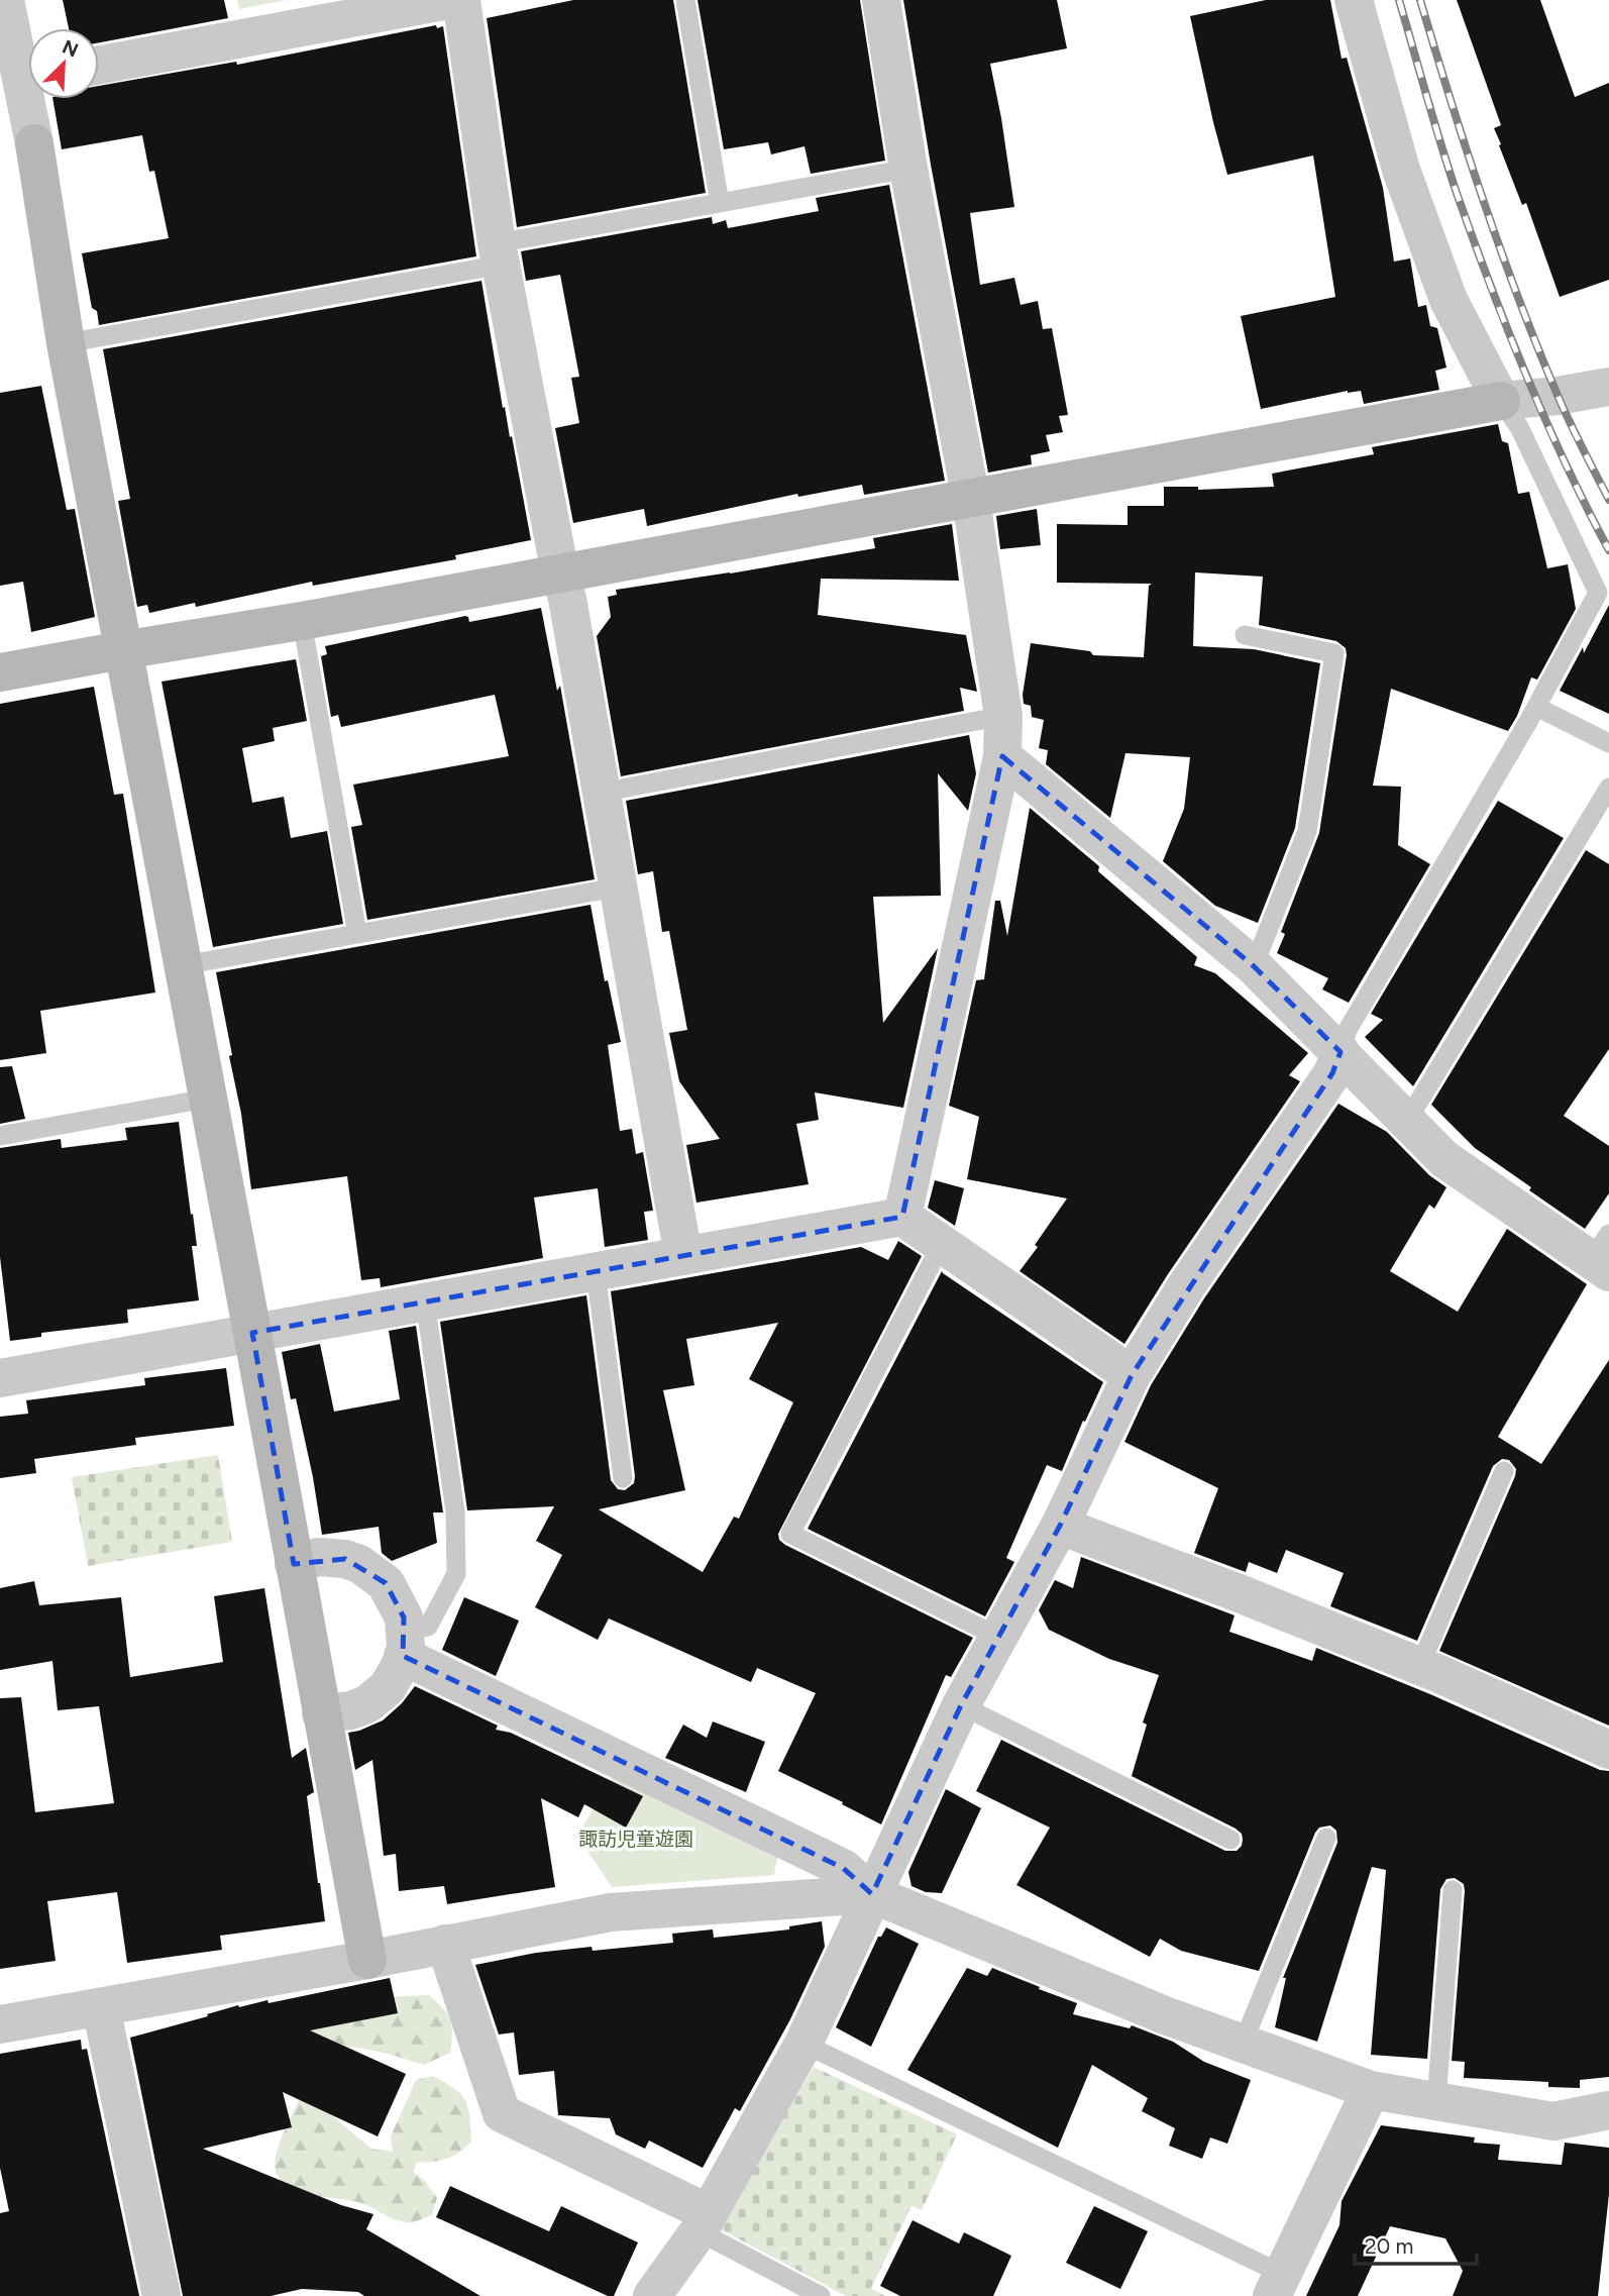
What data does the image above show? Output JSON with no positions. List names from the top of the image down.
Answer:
{
  "parks": ["諏訪児童遊園"],
  "scale_bar": "20 m",
  "north": "top right"
}
